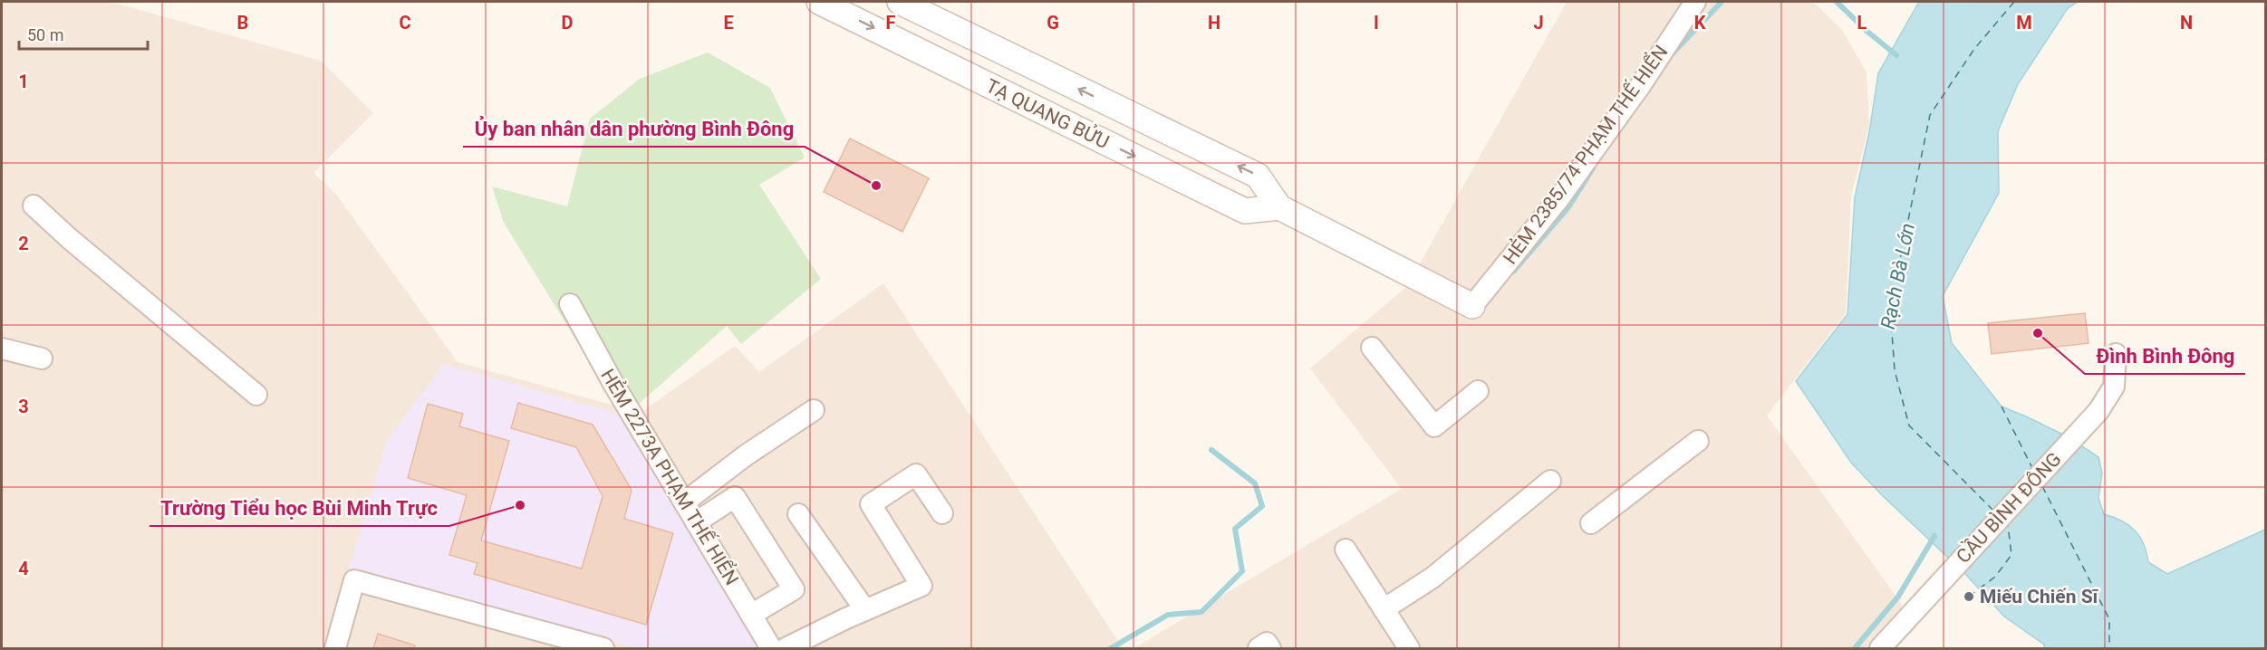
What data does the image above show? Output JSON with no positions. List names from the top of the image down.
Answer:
{
  "streets": {
    "street": [
      "TẠ QUANG BỬU",
      "HẺM 2385/74 PHẠM THẾ HIỂN",
      "HẺM 2273A PHẠM THẾ HIỂN",
      "CẦU BÌNH ĐÔNG"
    ]
  },
  "crossings": [
    ["TẠ QUANG BỬU", "HẺM 2385/74 PHẠM THẾ HIỂN"]
  ],
  "water": ["Rạch Bà Lớn"],
  "places": [
    "Ủy ban nhân dân phường Bình Đông",
    "Đình Bình Đông",
    "Trường Tiểu học Bùi Minh Trực",
    "Miếu Chiến Sĩ"
  ],
  "scale_bar": "50 m",
  "grid": {
    "columns": [
      "B",
      "C",
      "D",
      "E",
      "F",
      "G",
      "H",
      "I",
      "J",
      "K",
      "L",
      "M",
      "N"
    ],
    "rows": [
      "1",
      "2",
      "3",
      "4"
    ]
  }
}
